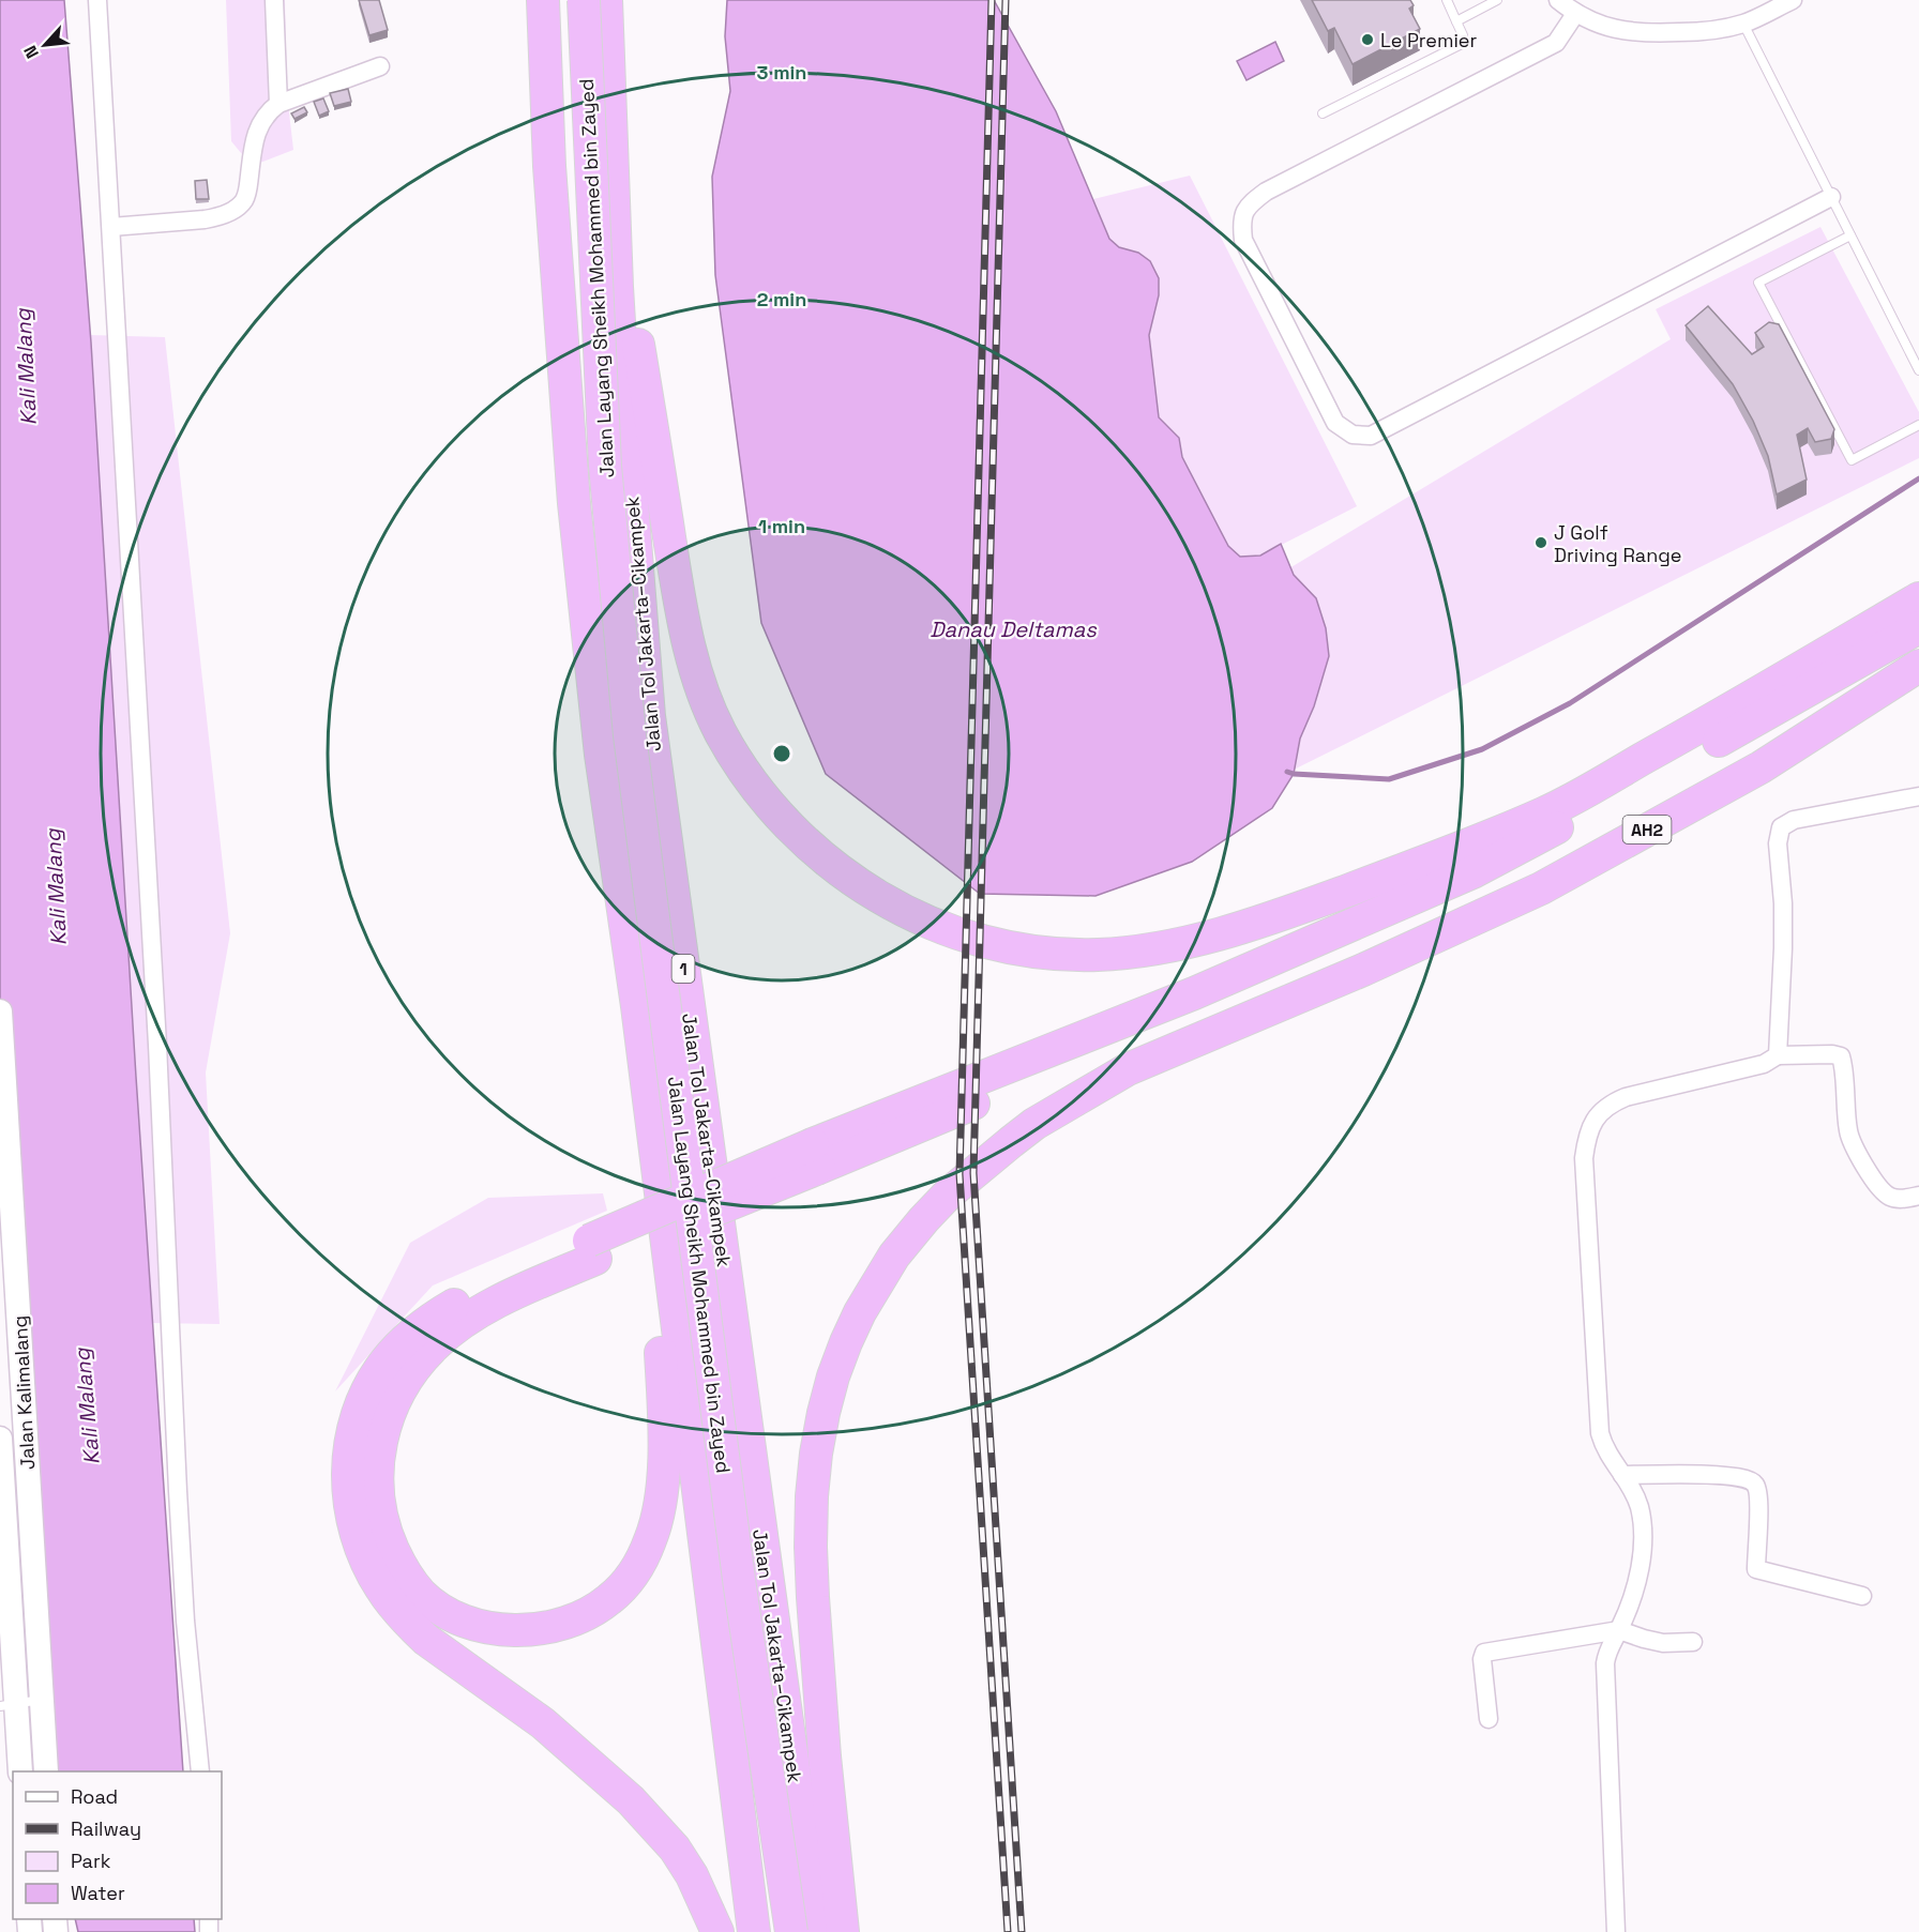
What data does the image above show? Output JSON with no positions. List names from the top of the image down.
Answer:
{
  "streets": {
    "highway": [
      "Jalan Layang Sheikh Mohammed bin Zayed",
      "Jalan Tol Jakarta–Cikampek",
      "AH2",
      "1"
    ],
    "main road": ["Jalan Kalimalang"]
  },
  "water": ["Kali Malang", "Danau Deltamas"],
  "places": ["Le Premier", "J Golf Driving Range"],
  "legend": [
    "Road",
    "Railway",
    "Park",
    "Water"
  ],
  "north": "bottom left",
  "rings": ["3 min", "2 min", "1 min"]
}
